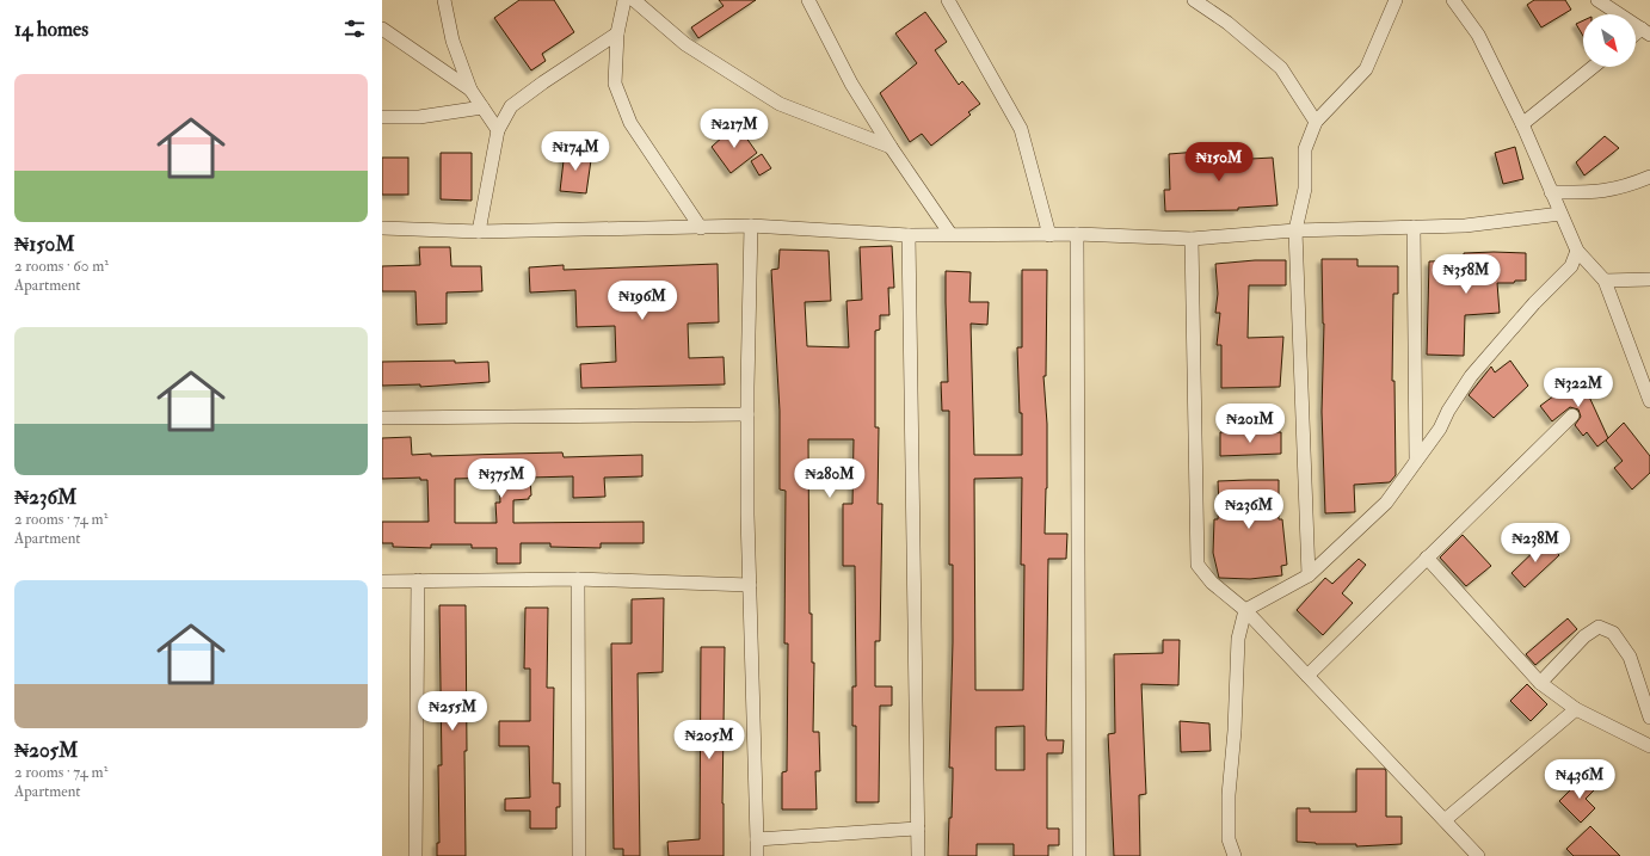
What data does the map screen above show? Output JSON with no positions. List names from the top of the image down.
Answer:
{
  "north": "bottom right",
  "page": {
    "heading": "14 homes",
    "list": [
      {
        "name": "₦150M",
        "note": "2 rooms · 60 m² · Apartment"
      },
      {
        "name": "₦236M",
        "note": "2 rooms · 74 m² · Apartment"
      },
      {
        "name": "₦205M",
        "note": "2 rooms · 74 m² · Apartment"
      }
    ],
    "price": [
      "₦217M",
      "₦174M",
      "₦150M",
      "₦358M",
      "₦196M",
      "₦322M",
      "₦201M",
      "₦375M",
      "₦280M",
      "₦236M",
      "₦238M",
      "₦255M",
      "₦205M",
      "₦436M"
    ]
  }
}
